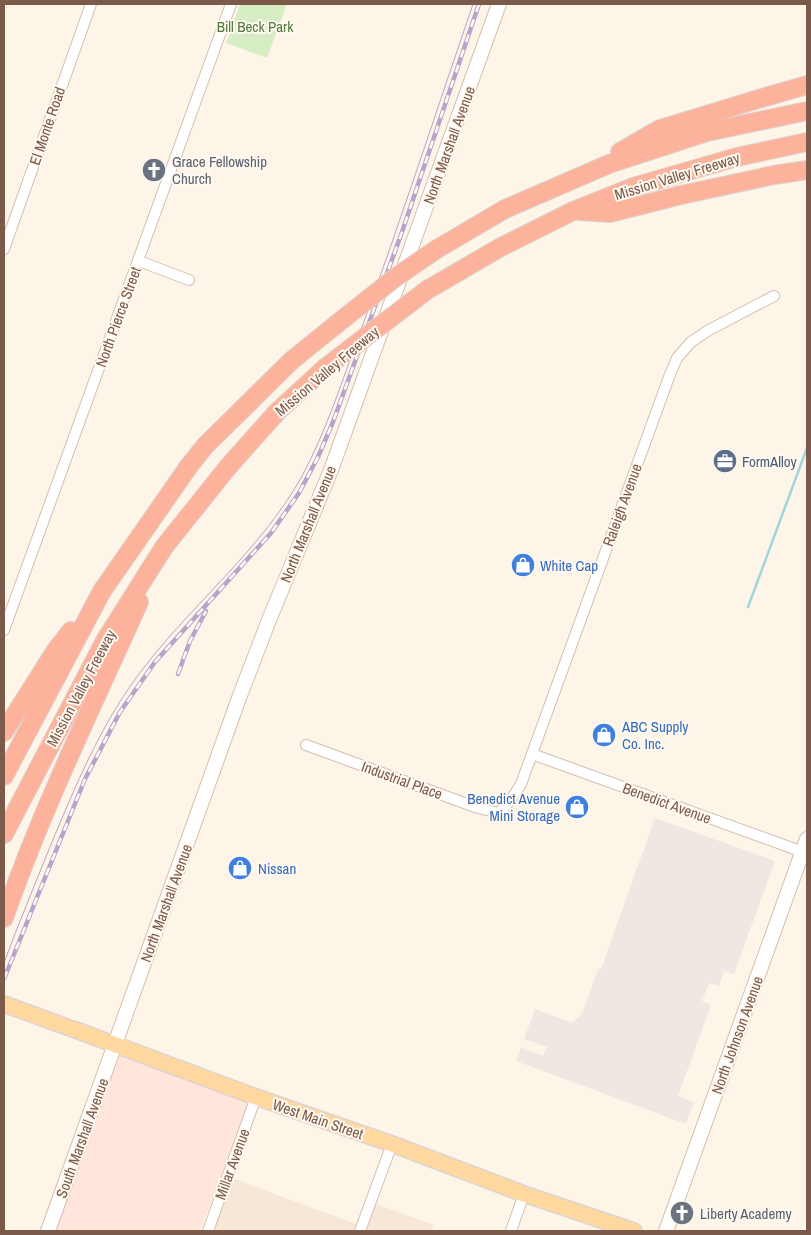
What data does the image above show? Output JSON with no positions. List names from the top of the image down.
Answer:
{
  "streets": {
    "highway": ["Mission Valley Freeway"],
    "main road": [
      "North Marshall Avenue",
      "North Johnson Avenue",
      "West Main Street",
      "South Marshall Avenue"
    ],
    "street": [
      "El Monte Road",
      "North Pierce Street",
      "Raleigh Avenue",
      "Industrial Place",
      "Benedict Avenue",
      "Millar Avenue"
    ]
  },
  "crossings": [
    ["North Marshall Avenue", "West Main Street"],
    ["North Marshall Avenue", "South Marshall Avenue"],
    ["Raleigh Avenue", "Industrial Place"],
    ["Raleigh Avenue", "Benedict Avenue"],
    ["Benedict Avenue", "North Johnson Avenue"],
    ["West Main Street", "South Marshall Avenue"],
    ["West Main Street", "Millar Avenue"]
  ],
  "parks": ["Bill Beck Park"],
  "places": {
    "church": ["Grace Fellowship Church", "Liberty Academy"],
    "office": ["FormAlloy"],
    "shop": [
      "White Cap",
      "ABC Supply Co. Inc.",
      "Benedict Avenue Mini Storage",
      "Nissan"
    ]
  }
}
